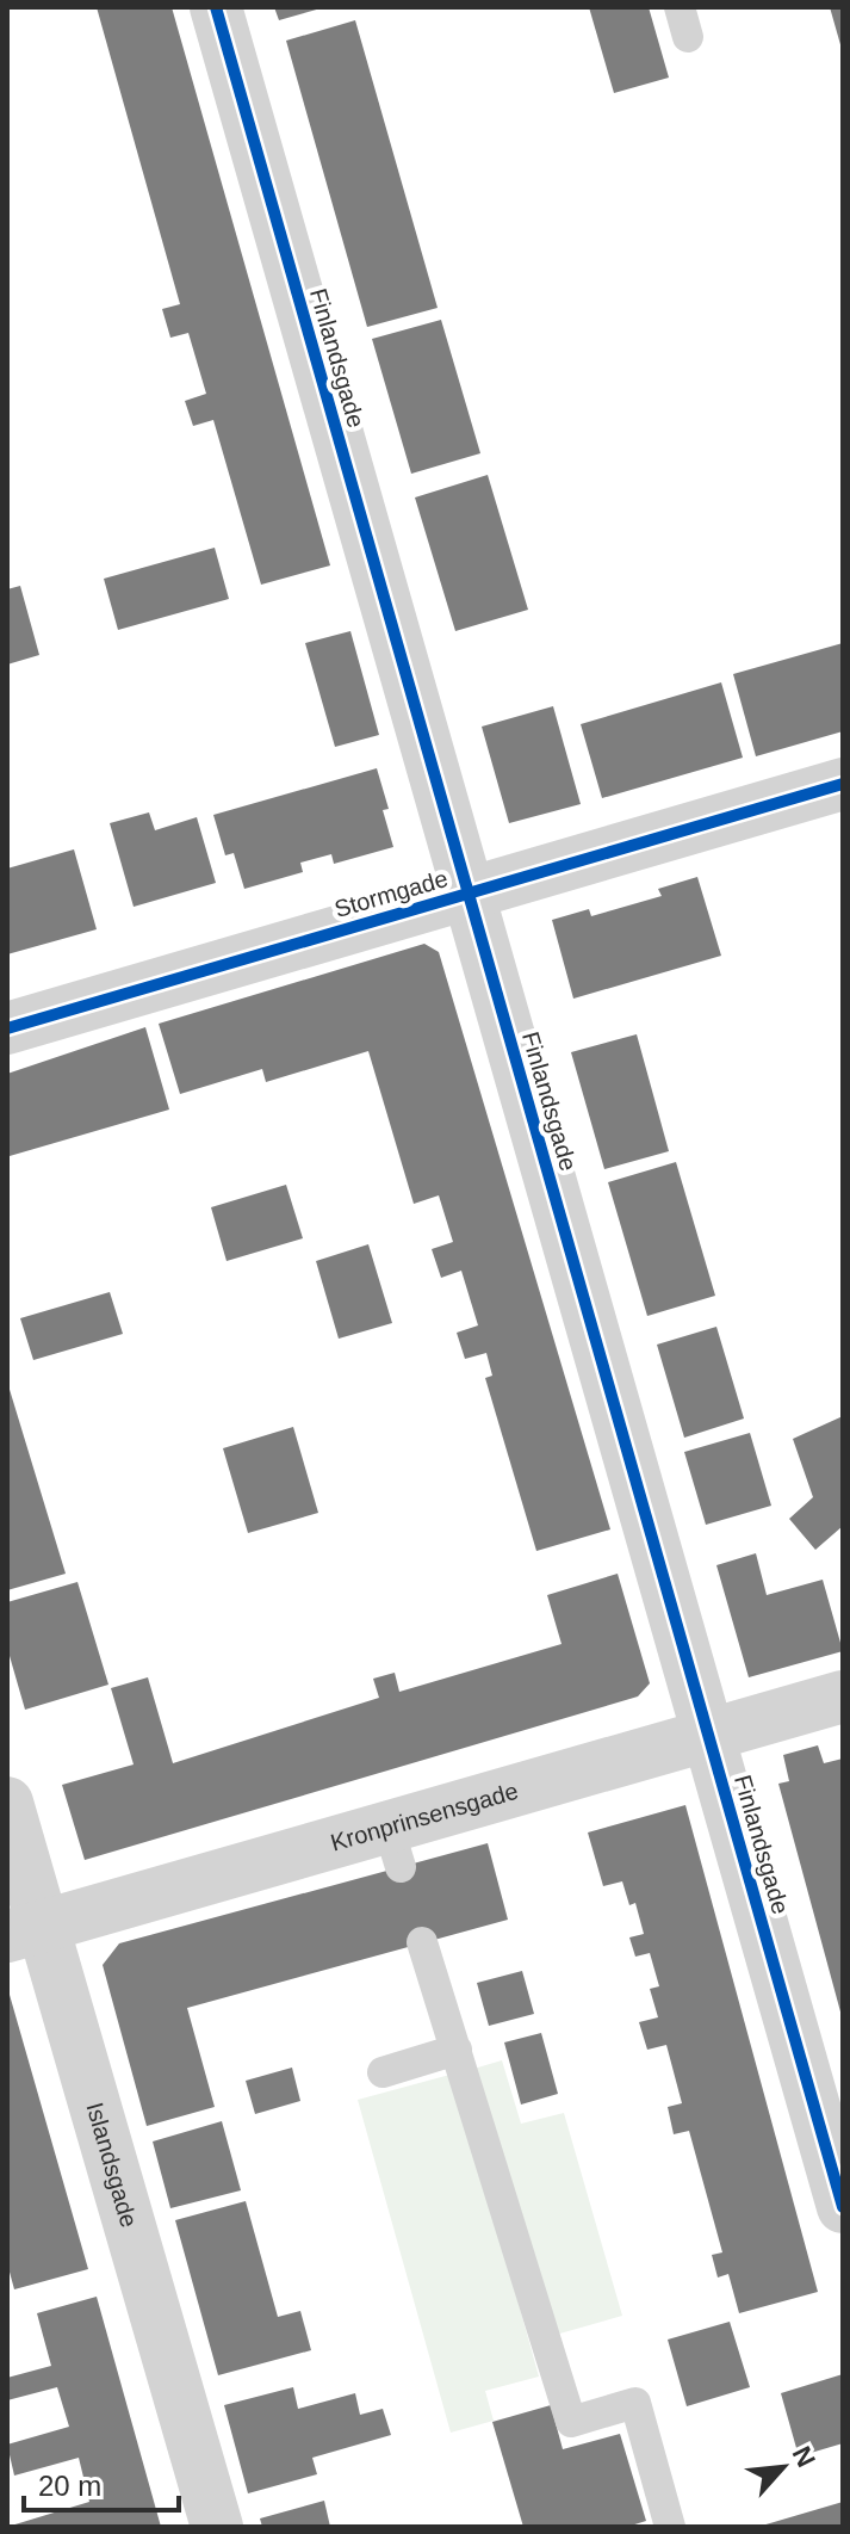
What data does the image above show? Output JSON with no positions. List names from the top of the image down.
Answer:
{
  "streets": {
    "street": [
      "Finlandsgade",
      "Stormgade",
      "Kronprinsensgade",
      "Islandsgade"
    ]
  },
  "crossings": [
    ["Finlandsgade", "Stormgade"],
    ["Finlandsgade", "Kronprinsensgade"],
    ["Kronprinsensgade", "Islandsgade"]
  ],
  "scale_bar": "20 m",
  "north": "top right"
}
